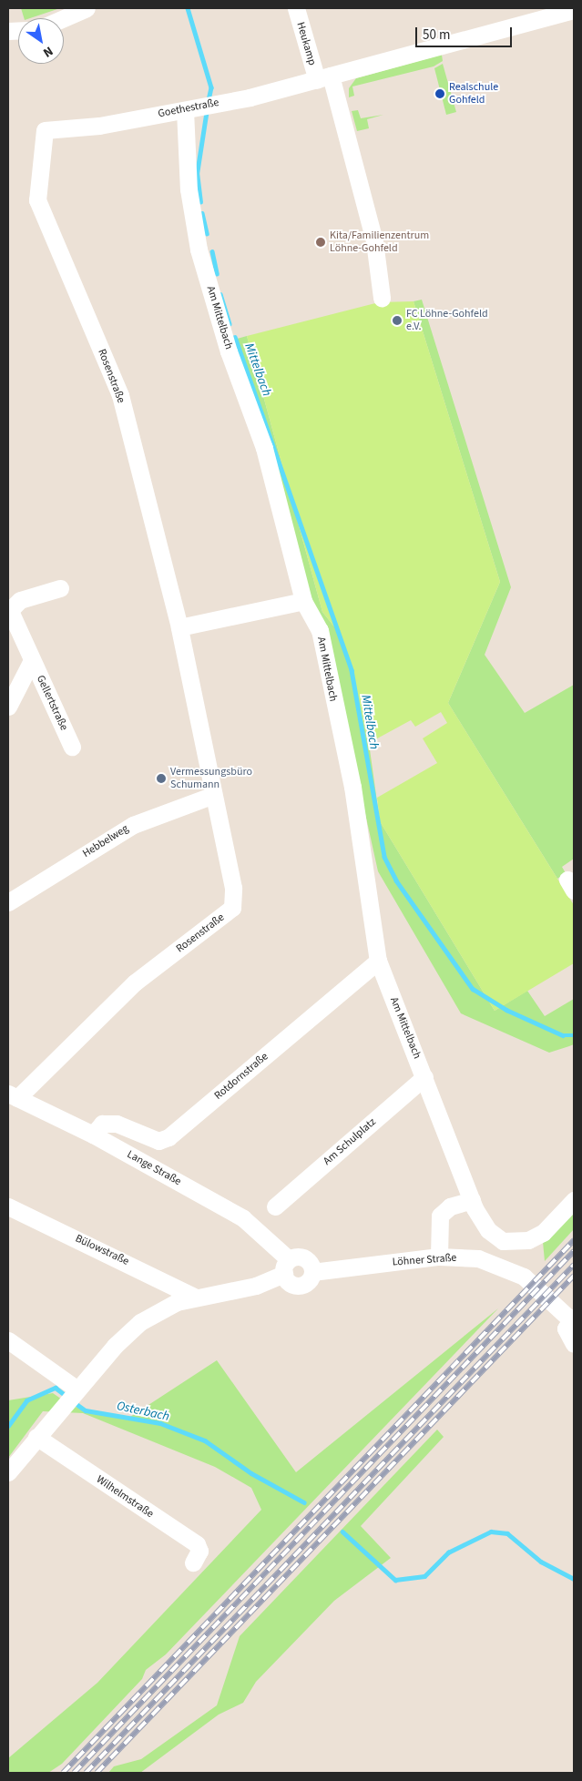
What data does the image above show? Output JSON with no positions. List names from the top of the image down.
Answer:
{
  "streets": {
    "street": [
      "Heukamp",
      "Goethestraße",
      "Am Mittelbach",
      "Rosenstraße",
      "Gellertstraße",
      "Hebbelweg",
      "Rotdornstraße",
      "Am Schulplatz",
      "Lange Straße",
      "Bülowstraße",
      "Löhner Straße",
      "Wilhelmstraße"
    ]
  },
  "crossings": [
    ["Heukamp", "Goethestraße"],
    ["Goethestraße", "Am Mittelbach"],
    ["Goethestraße", "Rosenstraße"],
    ["Am Mittelbach", "Rotdornstraße"],
    ["Am Mittelbach", "Am Schulplatz"],
    ["Rosenstraße", "Hebbelweg"],
    ["Rosenstraße", "Lange Straße"],
    ["Rotdornstraße", "Lange Straße"],
    ["Lange Straße", "Löhner Straße"]
  ],
  "water": ["Mittelbach", "Osterbach"],
  "places": [
    "Realschule Gohfeld",
    "Kita/Familienzentrum Löhne-Gohfeld",
    "FC Löhne-Gohfeld e.V.",
    "Vermessungsbüro Schumann"
  ],
  "scale_bar": "50 m",
  "north": "bottom right"
}
